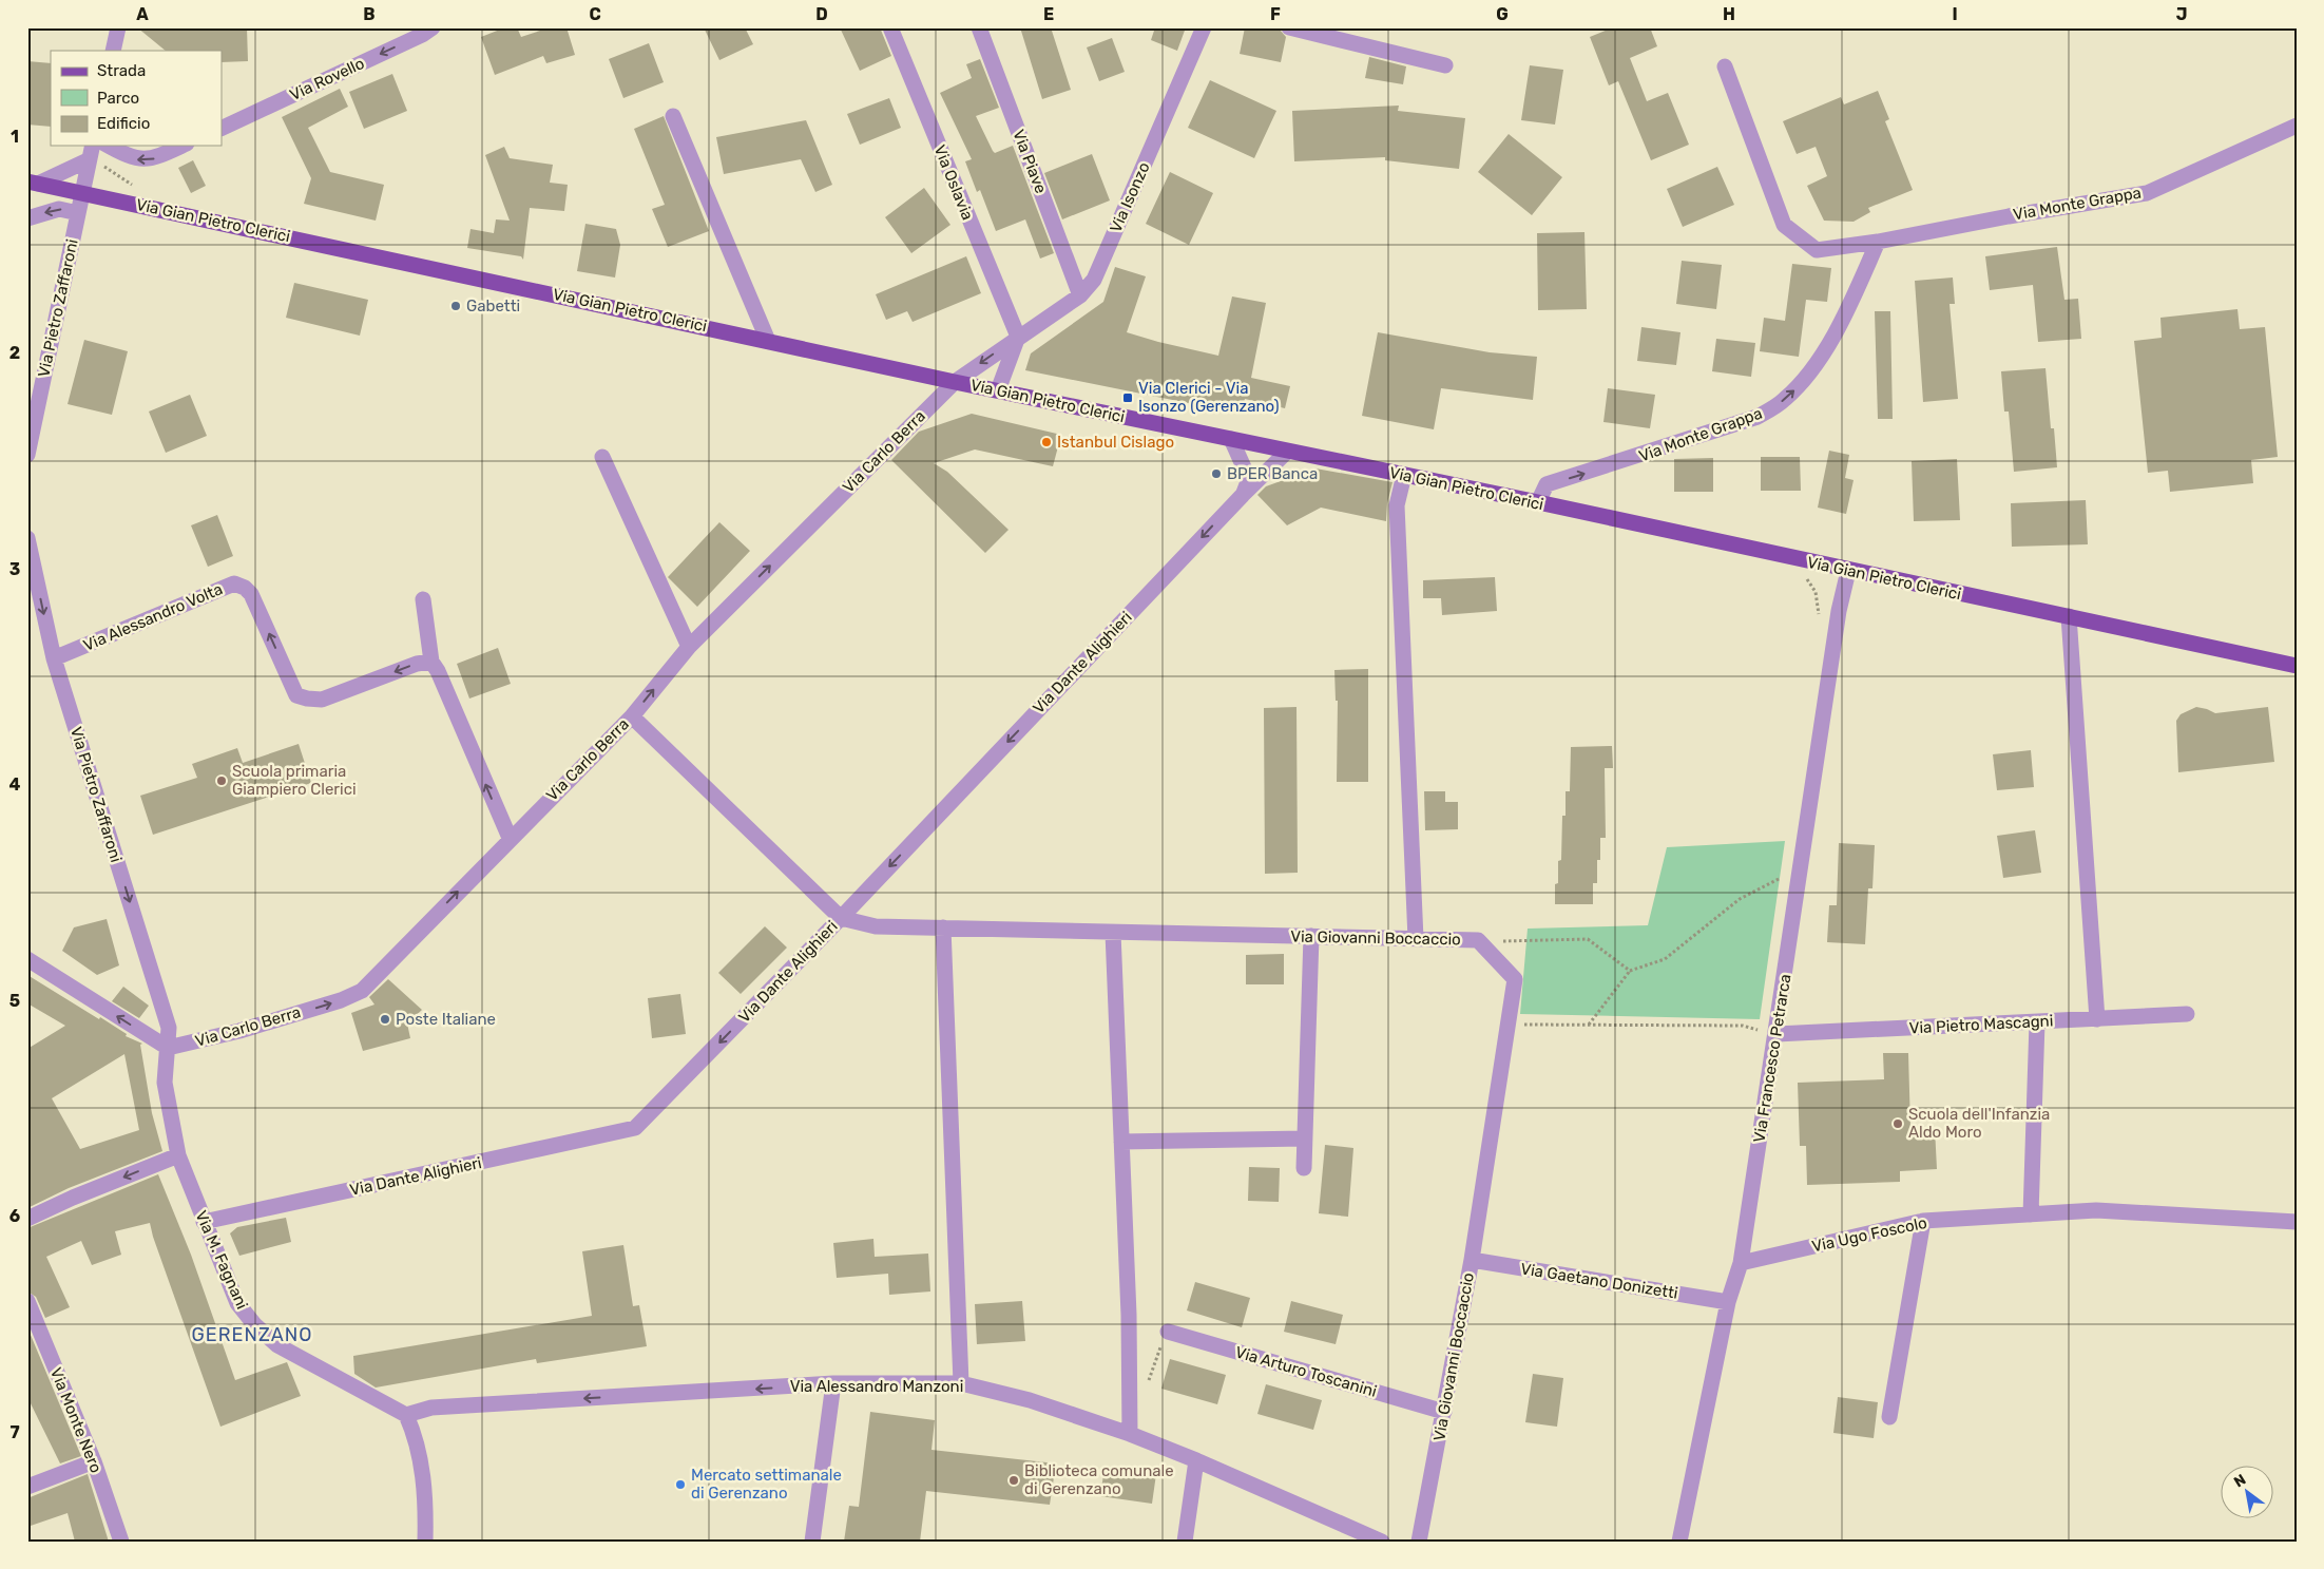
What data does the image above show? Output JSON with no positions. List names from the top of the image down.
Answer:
{
  "streets": {
    "main road": ["Via Gian Pietro Clerici"],
    "street": [
      "Via Rovello",
      "Via Piave",
      "Via Oslavia",
      "Via Isonzo",
      "Via Monte Grappa",
      "Via Pietro Zaffaroni",
      "Via Carlo Berra",
      "Via Alessandro Volta",
      "Via Dante Alighieri",
      "Via Giovanni Boccaccio",
      "Via Pietro Mascagni",
      "Via Francesco Petrarca",
      "Via Ugo Foscolo",
      "Via M. Fagnani",
      "Via Gaetano Donizetti",
      "Via Arturo Toscanini",
      "Via Alessandro Manzoni",
      "Via Monte Nero"
    ]
  },
  "crossings": [
    ["Via Piave", "Via Isonzo"],
    ["Via Oslavia", "Via Isonzo"],
    ["Via Isonzo", "Via Gian Pietro Clerici"],
    ["Via Isonzo", "Via Carlo Berra"],
    ["Via Monte Grappa", "Via Gian Pietro Clerici"],
    ["Via Gian Pietro Clerici", "Via Pietro Zaffaroni"],
    ["Via Gian Pietro Clerici", "Via Carlo Berra"],
    ["Via Gian Pietro Clerici", "Via Dante Alighieri"],
    ["Via Gian Pietro Clerici", "Via Francesco Petrarca"],
    ["Via Pietro Zaffaroni", "Via Carlo Berra"],
    ["Via Pietro Zaffaroni", "Via Alessandro Volta"],
    ["Via Pietro Zaffaroni", "Via M. Fagnani"],
    ["Via Carlo Berra", "Via M. Fagnani"],
    ["Via Dante Alighieri", "Via Giovanni Boccaccio"],
    ["Via Dante Alighieri", "Via M. Fagnani"],
    ["Via Giovanni Boccaccio", "Via Gaetano Donizetti"],
    ["Via Giovanni Boccaccio", "Via Arturo Toscanini"],
    ["Via Pietro Mascagni", "Via Francesco Petrarca"],
    ["Via Francesco Petrarca", "Via Ugo Foscolo"],
    ["Via Francesco Petrarca", "Via Gaetano Donizetti"],
    ["Via M. Fagnani", "Via Alessandro Manzoni"]
  ],
  "one_way": [
    "Via Rovello",
    "Via Monte Grappa",
    "Via Pietro Zaffaroni",
    "Via Carlo Berra",
    "Via Alessandro Volta",
    "Via Dante Alighieri",
    "Via Alessandro Manzoni"
  ],
  "districts": ["GERENZANO"],
  "places": {
    "other": [
      "Gabetti",
      "Istanbul Cislago",
      "BPER Banca",
      "Scuola primaria Giampiero Clerici",
      "Poste Italiane",
      "Scuola dell'Infanzia Aldo Moro",
      "Biblioteca comunale di Gerenzano",
      "Mercato settimanale di Gerenzano"
    ],
    "transit": ["Via Clerici - Via Isonzo (Gerenzano)"]
  },
  "legend": ["Strada", "Parco", "Edificio"],
  "north": "top left",
  "grid": {
    "columns": [
      "A",
      "B",
      "C",
      "D",
      "E",
      "F",
      "G",
      "H",
      "I",
      "J"
    ],
    "rows": [
      "1",
      "2",
      "3",
      "4",
      "5",
      "6",
      "7"
    ]
  }
}
